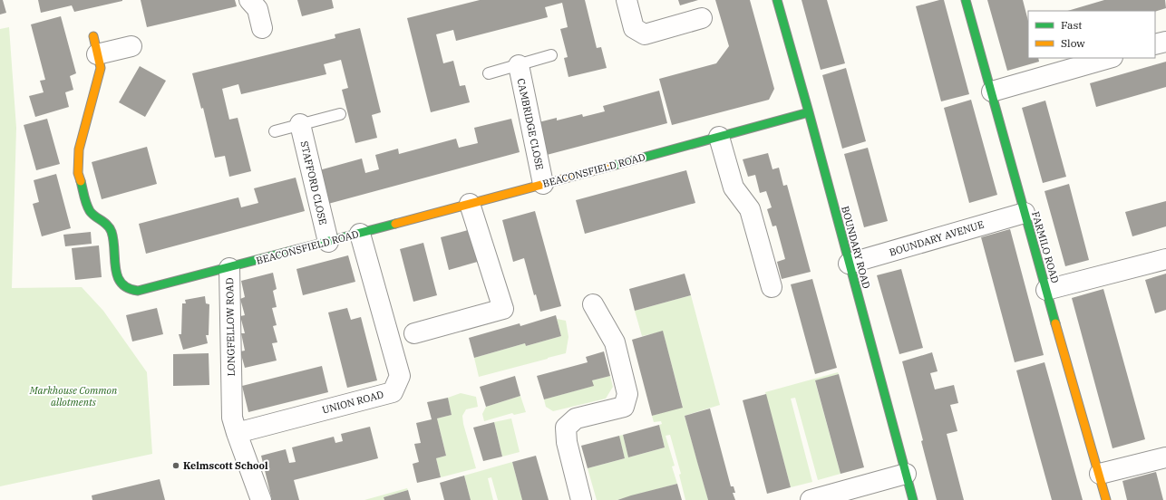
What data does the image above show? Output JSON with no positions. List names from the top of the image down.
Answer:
{
  "streets": {
    "street": [
      "CAMBRIDGE CLOSE",
      "BEACONSFIELD ROAD",
      "STAFFORD CLOSE",
      "BOUNDARY AVENUE",
      "BOUNDARY ROAD",
      "FARMILO ROAD",
      "LONGFELLOW ROAD",
      "UNION ROAD"
    ]
  },
  "crossings": [
    ["CAMBRIDGE CLOSE", "BEACONSFIELD ROAD"],
    ["BEACONSFIELD ROAD", "STAFFORD CLOSE"],
    ["BEACONSFIELD ROAD", "BOUNDARY ROAD"],
    ["BEACONSFIELD ROAD", "LONGFELLOW ROAD"],
    ["BEACONSFIELD ROAD", "UNION ROAD"],
    ["BOUNDARY AVENUE", "BOUNDARY ROAD"],
    ["BOUNDARY AVENUE", "FARMILO ROAD"],
    ["LONGFELLOW ROAD", "UNION ROAD"]
  ],
  "parks": ["Markhouse Common allotments"],
  "places": ["Kelmscott School"],
  "legend": ["Fast", "Slow"]
}
